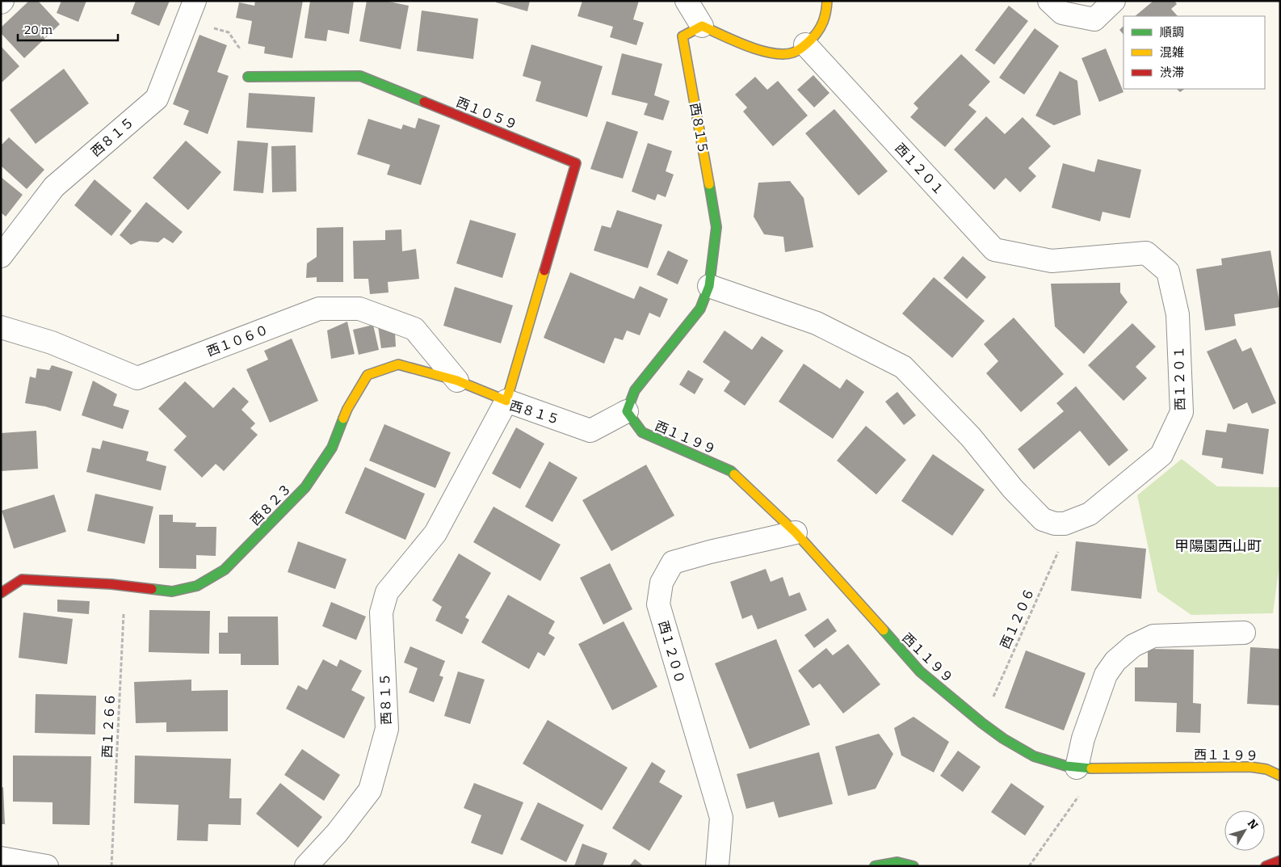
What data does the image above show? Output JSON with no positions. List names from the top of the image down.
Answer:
{
  "streets": {
    "street": [
      "西１０５９",
      "西８１５",
      "西１２０１",
      "西１０６０",
      "西１１９９",
      "西８２３",
      "西１２００"
    ],
    "path": ["西１２０６", "西１２６６"]
  },
  "crossings": [
    ["西１０５９", "西８１５"],
    ["西１０５９", "西８２３"],
    ["西８１５", "西１２０１"],
    ["西８１５", "西１１９９"],
    ["西８１５", "西８２３"],
    ["西１０６０", "西８２３"],
    ["西１１９９", "西１２００"],
    ["西８２３", "西１２６６"]
  ],
  "districts": ["甲陽園西山町"],
  "legend": ["順調", "混雑", "渋滞"],
  "scale_bar": "20 m",
  "north": "top right"
}
